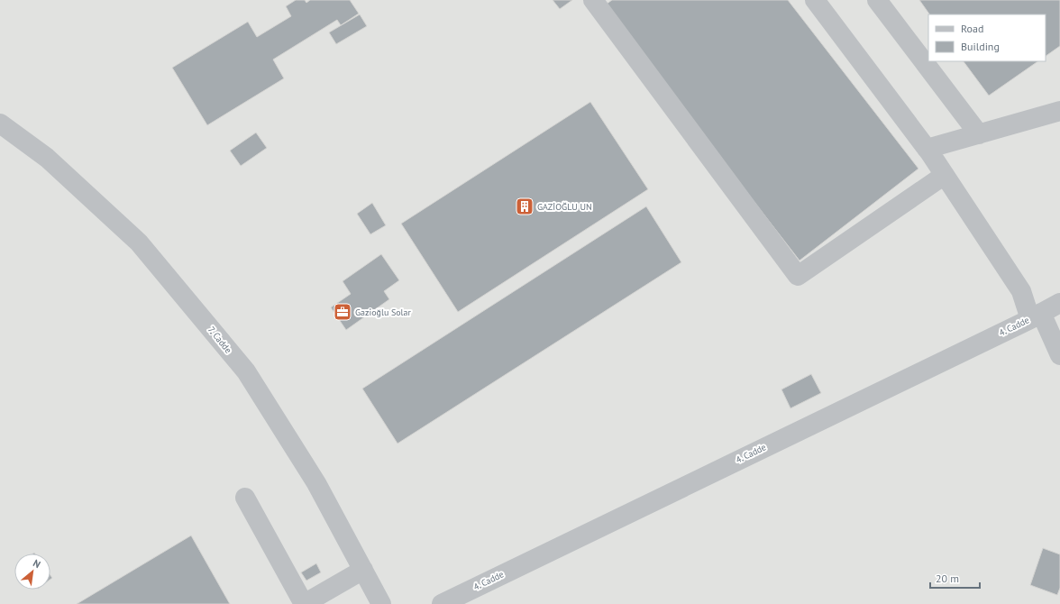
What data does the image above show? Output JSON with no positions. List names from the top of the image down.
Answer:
{
  "streets": {
    "street": ["4. Cadde", "7. Cadde"]
  },
  "places": {
    "building": ["GAZİOĞLU UN"],
    "office": ["Gazioğlu Solar"]
  },
  "legend": ["Road", "Building"],
  "scale_bar": "20 m",
  "north": "top right"
}
